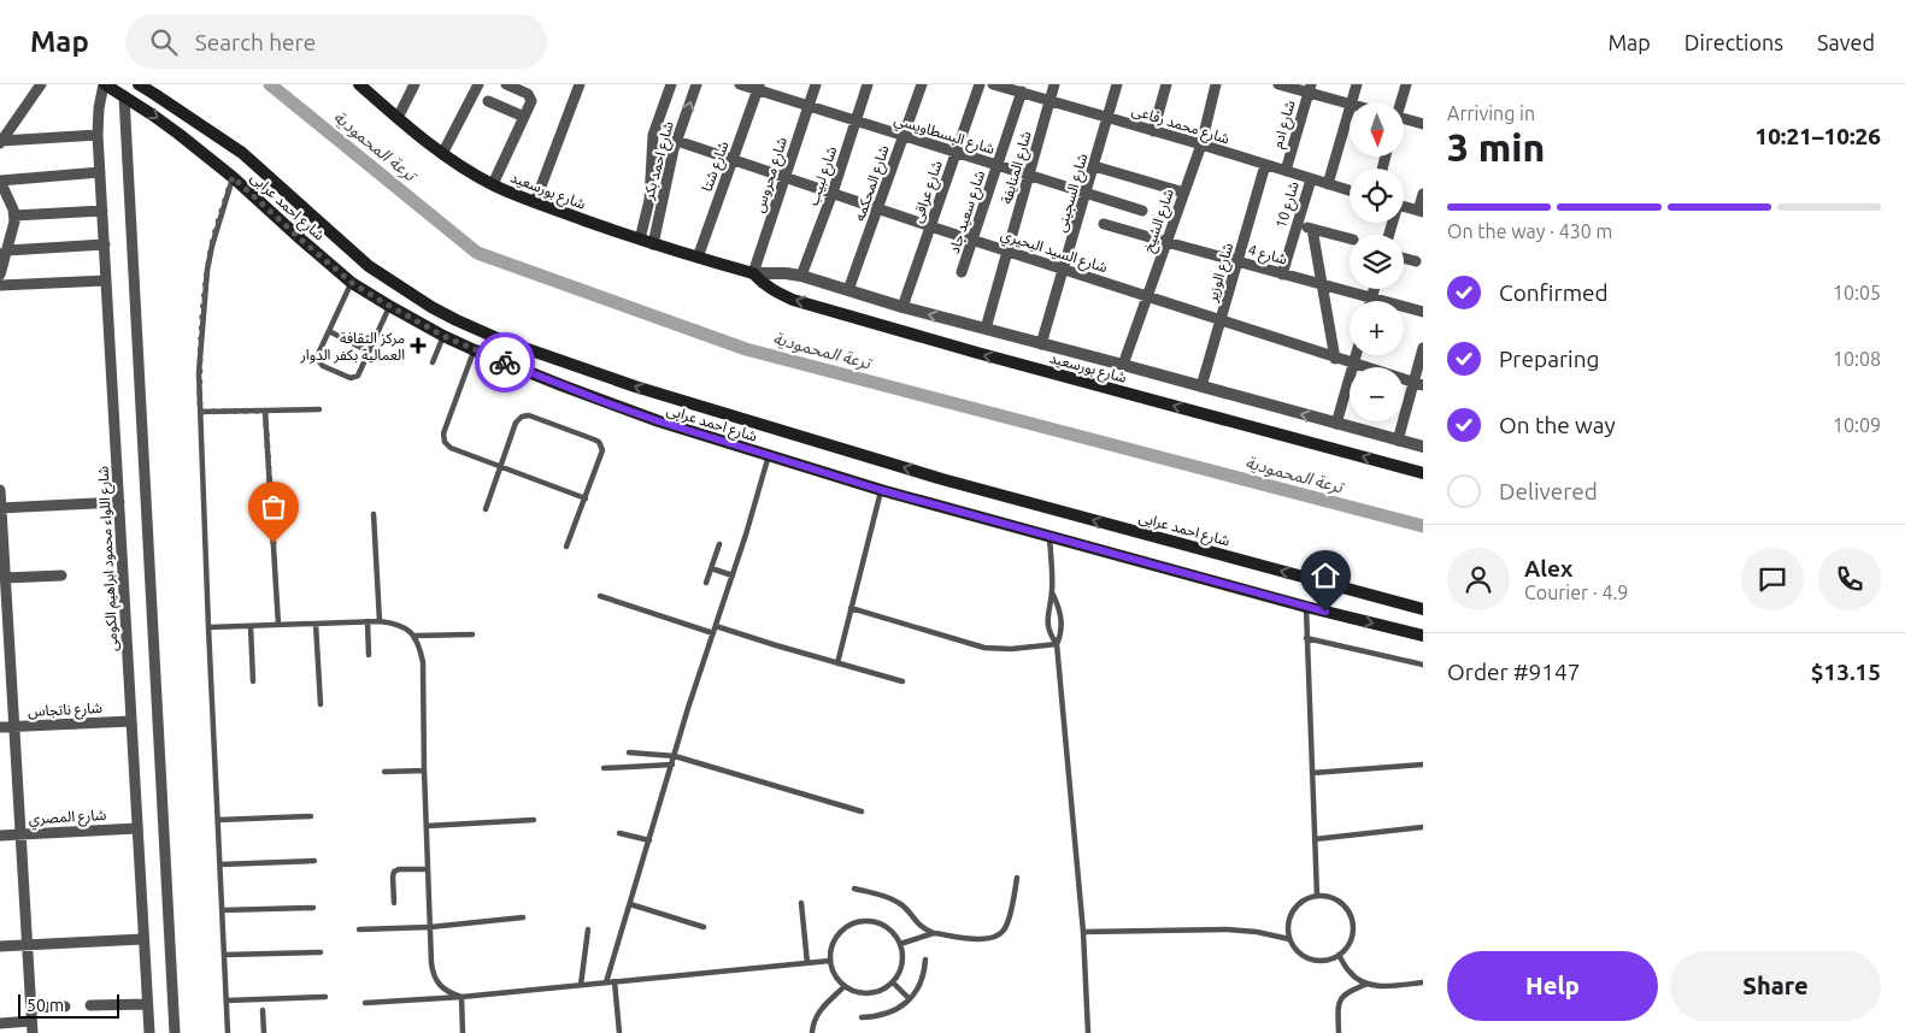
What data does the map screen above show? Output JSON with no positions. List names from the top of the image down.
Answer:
{
  "streets": {
    "main road": ["شارع بورسعيد", "شارع احمد عرابى"],
    "street": [
      "شارع محمد رفاعى",
      "شارع ادم",
      "شارع البسطاويسي",
      "شارع احمد بكر",
      "شارع شتا",
      "شارع المنايفة",
      "شارع محروس",
      "شارع لبيب",
      "شارع المحكمه",
      "شارع عراقى",
      "شارع السجينى",
      "شارع 10",
      "شارع سعيد جاد",
      "شارع الشيخ",
      "شارع السيد البحيري",
      "شارع 4",
      "شارع الوزير",
      "شارع اللواء محمود ابراهيم الكومى",
      "شارع ناتجاس",
      "شارع المصري"
    ]
  },
  "crossings": [
    ["شارع محمد رفاعى", "شارع ادم"],
    ["شارع محمد رفاعى", "شارع المنايفة"],
    ["شارع محمد رفاعى", "شارع السجينى"],
    ["شارع محمد رفاعى", "شارع 10"],
    ["شارع محمد رفاعى", "شارع سعيد جاد"],
    ["شارع محمد رفاعى", "شارع الشيخ"],
    ["شارع محمد رفاعى", "شارع الوزير"],
    ["شارع البسطاويسي", "شارع شتا"],
    ["شارع البسطاويسي", "شارع المنايفة"],
    ["شارع البسطاويسي", "شارع محروس"],
    ["شارع البسطاويسي", "شارع لبيب"],
    ["شارع البسطاويسي", "شارع المحكمه"],
    ["شارع البسطاويسي", "شارع عراقى"],
    ["شارع البسطاويسي", "شارع السجينى"],
    ["شارع البسطاويسي", "شارع سعيد جاد"],
    ["شارع احمد بكر", "شارع بورسعيد"],
    ["شارع احمد بكر", "شارع السيد البحيري"],
    ["شارع شتا", "شارع بورسعيد"],
    ["شارع شتا", "شارع السيد البحيري"],
    ["شارع المنايفة", "شارع بورسعيد"],
    ["شارع المنايفة", "شارع السيد البحيري"],
    ["شارع محروس", "شارع بورسعيد"],
    ["شارع محروس", "شارع السيد البحيري"],
    ["شارع لبيب", "شارع بورسعيد"],
    ["شارع لبيب", "شارع السيد البحيري"],
    ["شارع المحكمه", "شارع بورسعيد"],
    ["شارع المحكمه", "شارع السيد البحيري"],
    ["شارع بورسعيد", "شارع عراقى"],
    ["شارع بورسعيد", "شارع السجينى"],
    ["شارع بورسعيد", "شارع الشيخ"],
    ["شارع بورسعيد", "شارع الوزير"],
    ["شارع عراقى", "شارع السيد البحيري"],
    ["شارع السجينى", "شارع السيد البحيري"],
    ["شارع 10", "شارع 4"],
    ["شارع احمد عرابى", "شارع اللواء محمود ابراهيم الكومى"],
    ["شارع سعيد جاد", "شارع السيد البحيري"],
    ["شارع الشيخ", "شارع السيد البحيري"],
    ["شارع الشيخ", "شارع 4"],
    ["شارع السيد البحيري", "شارع الوزير"],
    ["شارع 4", "شارع الوزير"],
    ["شارع اللواء محمود ابراهيم الكومى", "شارع ناتجاس"],
    ["شارع اللواء محمود ابراهيم الكومى", "شارع المصري"]
  ],
  "one_way": ["شارع بورسعيد"],
  "water": ["ترعة المحمودية"],
  "places": {
    "health": ["مركز الثقافة العمالية بكفر الدوار"]
  },
  "scale_bar": "50 m",
  "north": "bottom",
  "page": {
    "header": "Map",
    "search": "Search here",
    "nav": ["Map", "Directions", "Saved"],
    "heading": ["3 min", "Arriving in", "10:21–10:26"],
    "panel": [
      "Alex",
      "Courier · 4.9",
      "Order #9147",
      "$13.15"
    ],
    "map_buttons": ["+", "−"],
    "bar": "On the way · 430 m",
    "list": [
      ["Confirmed", "10:05"],
      ["Preparing", "10:08"],
      ["On the way", "10:09"],
      "Delivered"
    ],
    "buttons": ["Help", "Share"],
    "scale": "50 m"
  }
}
